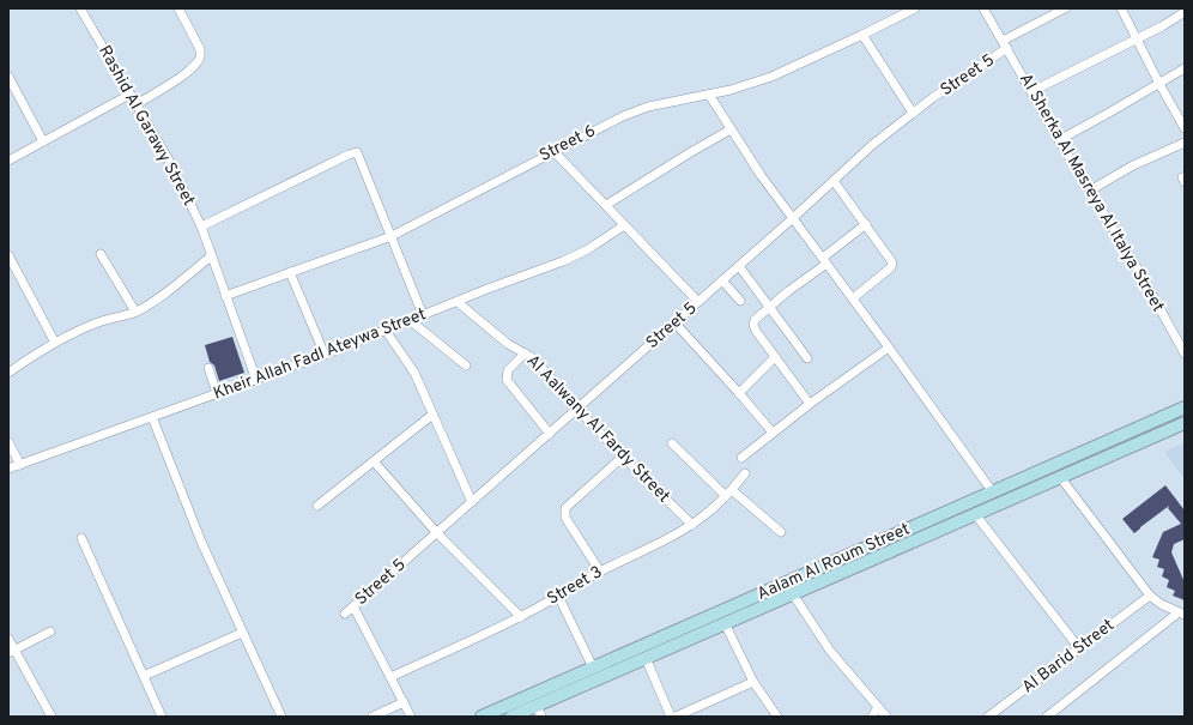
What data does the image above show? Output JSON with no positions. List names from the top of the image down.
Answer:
{
  "streets": {
    "street": [
      "Street 5",
      "Rashid Al Garawy Street",
      "Street 6",
      "Al Sherka Al Masreya Al Italya Street",
      "Kheir Allah Fadl Ateywa Street",
      "Al Aalwany Al Fardy Street",
      "Aalam Al Roum Street",
      "Street 3",
      "Al Barid Street"
    ]
  },
  "crossings": [
    ["Street 5", "Al Sherka Al Masreya Al Italya Street"],
    ["Street 5", "Al Aalwany Al Fardy Street"],
    ["Rashid Al Garawy Street", "Street 6"],
    ["Rashid Al Garawy Street", "Kheir Allah Fadl Ateywa Street"],
    ["Kheir Allah Fadl Ateywa Street", "Al Aalwany Al Fardy Street"],
    ["Al Aalwany Al Fardy Street", "Street 3"]
  ]
}
